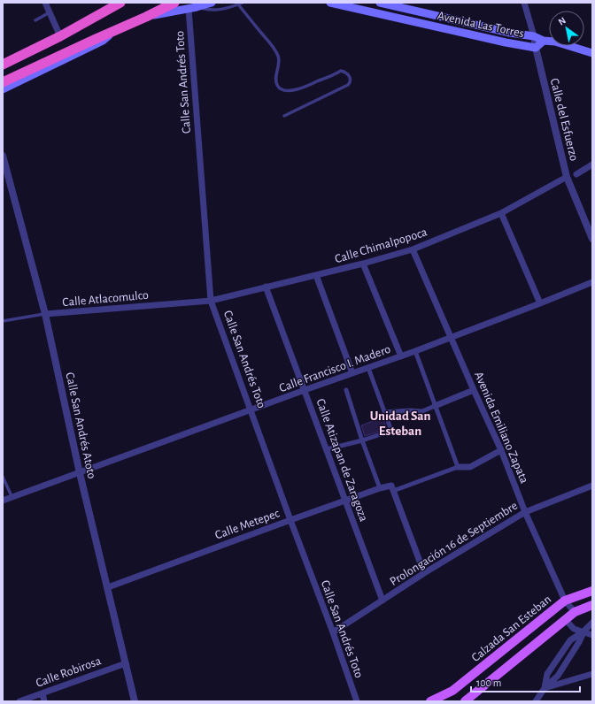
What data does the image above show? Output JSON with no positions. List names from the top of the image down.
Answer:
{
  "streets": {
    "main road": ["Avenida Las Torres", "Calzada San Esteban"],
    "street": [
      "Calle San Andrés Toto",
      "Calle del Esfuerzo",
      "Calle Chimalpopoca",
      "Calle Atlacomulco",
      "Calle Francisco I. Madero",
      "Calle San Andrés Atoto",
      "Avenida Emiliano Zapata",
      "Calle Atizapan de Zaragoza",
      "Calle Metepec",
      "Prolongación 16 de Septiembre",
      "Calle Robirosa"
    ]
  },
  "crossings": [
    ["Avenida Las Torres", "Calle del Esfuerzo"],
    ["Calle San Andrés Toto", "Calle Chimalpopoca"],
    ["Calle San Andrés Toto", "Calle Atlacomulco"],
    ["Calle San Andrés Toto", "Calle Francisco I. Madero"],
    ["Calle San Andrés Toto", "Calle Metepec"],
    ["Calle San Andrés Toto", "Prolongación 16 de Septiembre"],
    ["Calle del Esfuerzo", "Calle Chimalpopoca"],
    ["Calle Chimalpopoca", "Calle Atlacomulco"],
    ["Calle Chimalpopoca", "Avenida Emiliano Zapata"],
    ["Calle Chimalpopoca", "Calle Atizapan de Zaragoza"],
    ["Calle Atlacomulco", "Calle San Andrés Atoto"],
    ["Calle Francisco I. Madero", "Calle San Andrés Atoto"],
    ["Calle Francisco I. Madero", "Avenida Emiliano Zapata"],
    ["Calle Francisco I. Madero", "Calle Atizapan de Zaragoza"],
    ["Calle San Andrés Atoto", "Calle Metepec"],
    ["Calle San Andrés Atoto", "Calle Robirosa"],
    ["Avenida Emiliano Zapata", "Prolongación 16 de Septiembre"],
    ["Avenida Emiliano Zapata", "Calzada San Esteban"],
    ["Calle Atizapan de Zaragoza", "Calle Metepec"],
    ["Calle Atizapan de Zaragoza", "Prolongación 16 de Septiembre"]
  ],
  "districts": ["Unidad San Esteban"],
  "scale_bar": "100 m",
  "north": "top left"
}
